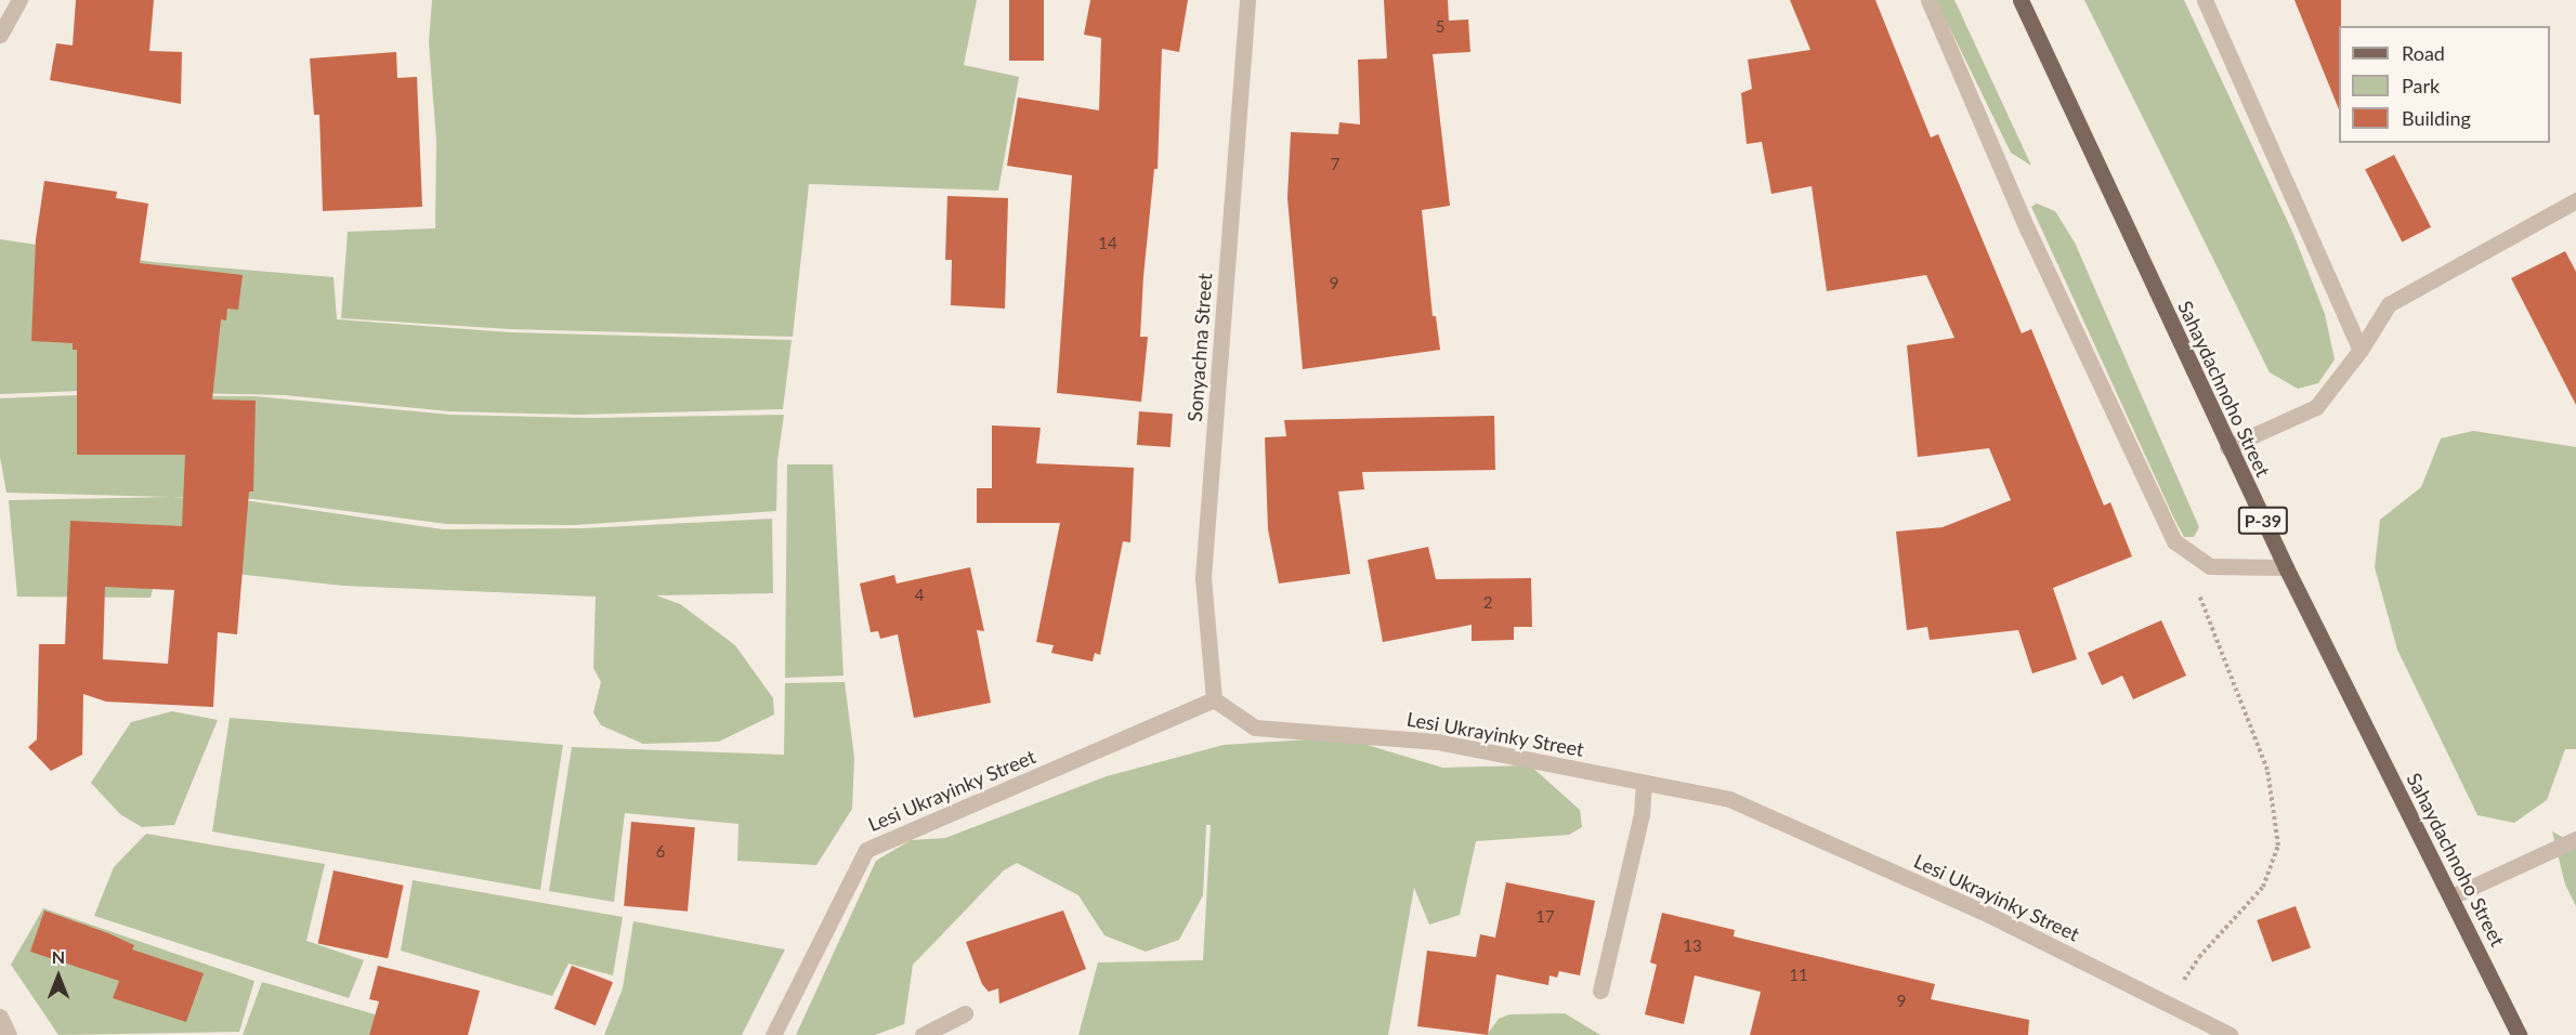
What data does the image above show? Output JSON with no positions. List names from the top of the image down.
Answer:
{
  "streets": {
    "main road": ["Sahaydachnoho Street", "Р-39"],
    "street": ["Sonyachna Street", "Lesi Ukrayinky Street"]
  },
  "crossings": [
    ["Sonyachna Street", "Lesi Ukrayinky Street"]
  ],
  "house_numbers": [
    "5",
    "7",
    "14",
    "9",
    "4",
    "2",
    "6",
    "17",
    "13",
    "11",
    "9"
  ],
  "legend": ["Road", "Park", "Building"],
  "north": "top"
}
